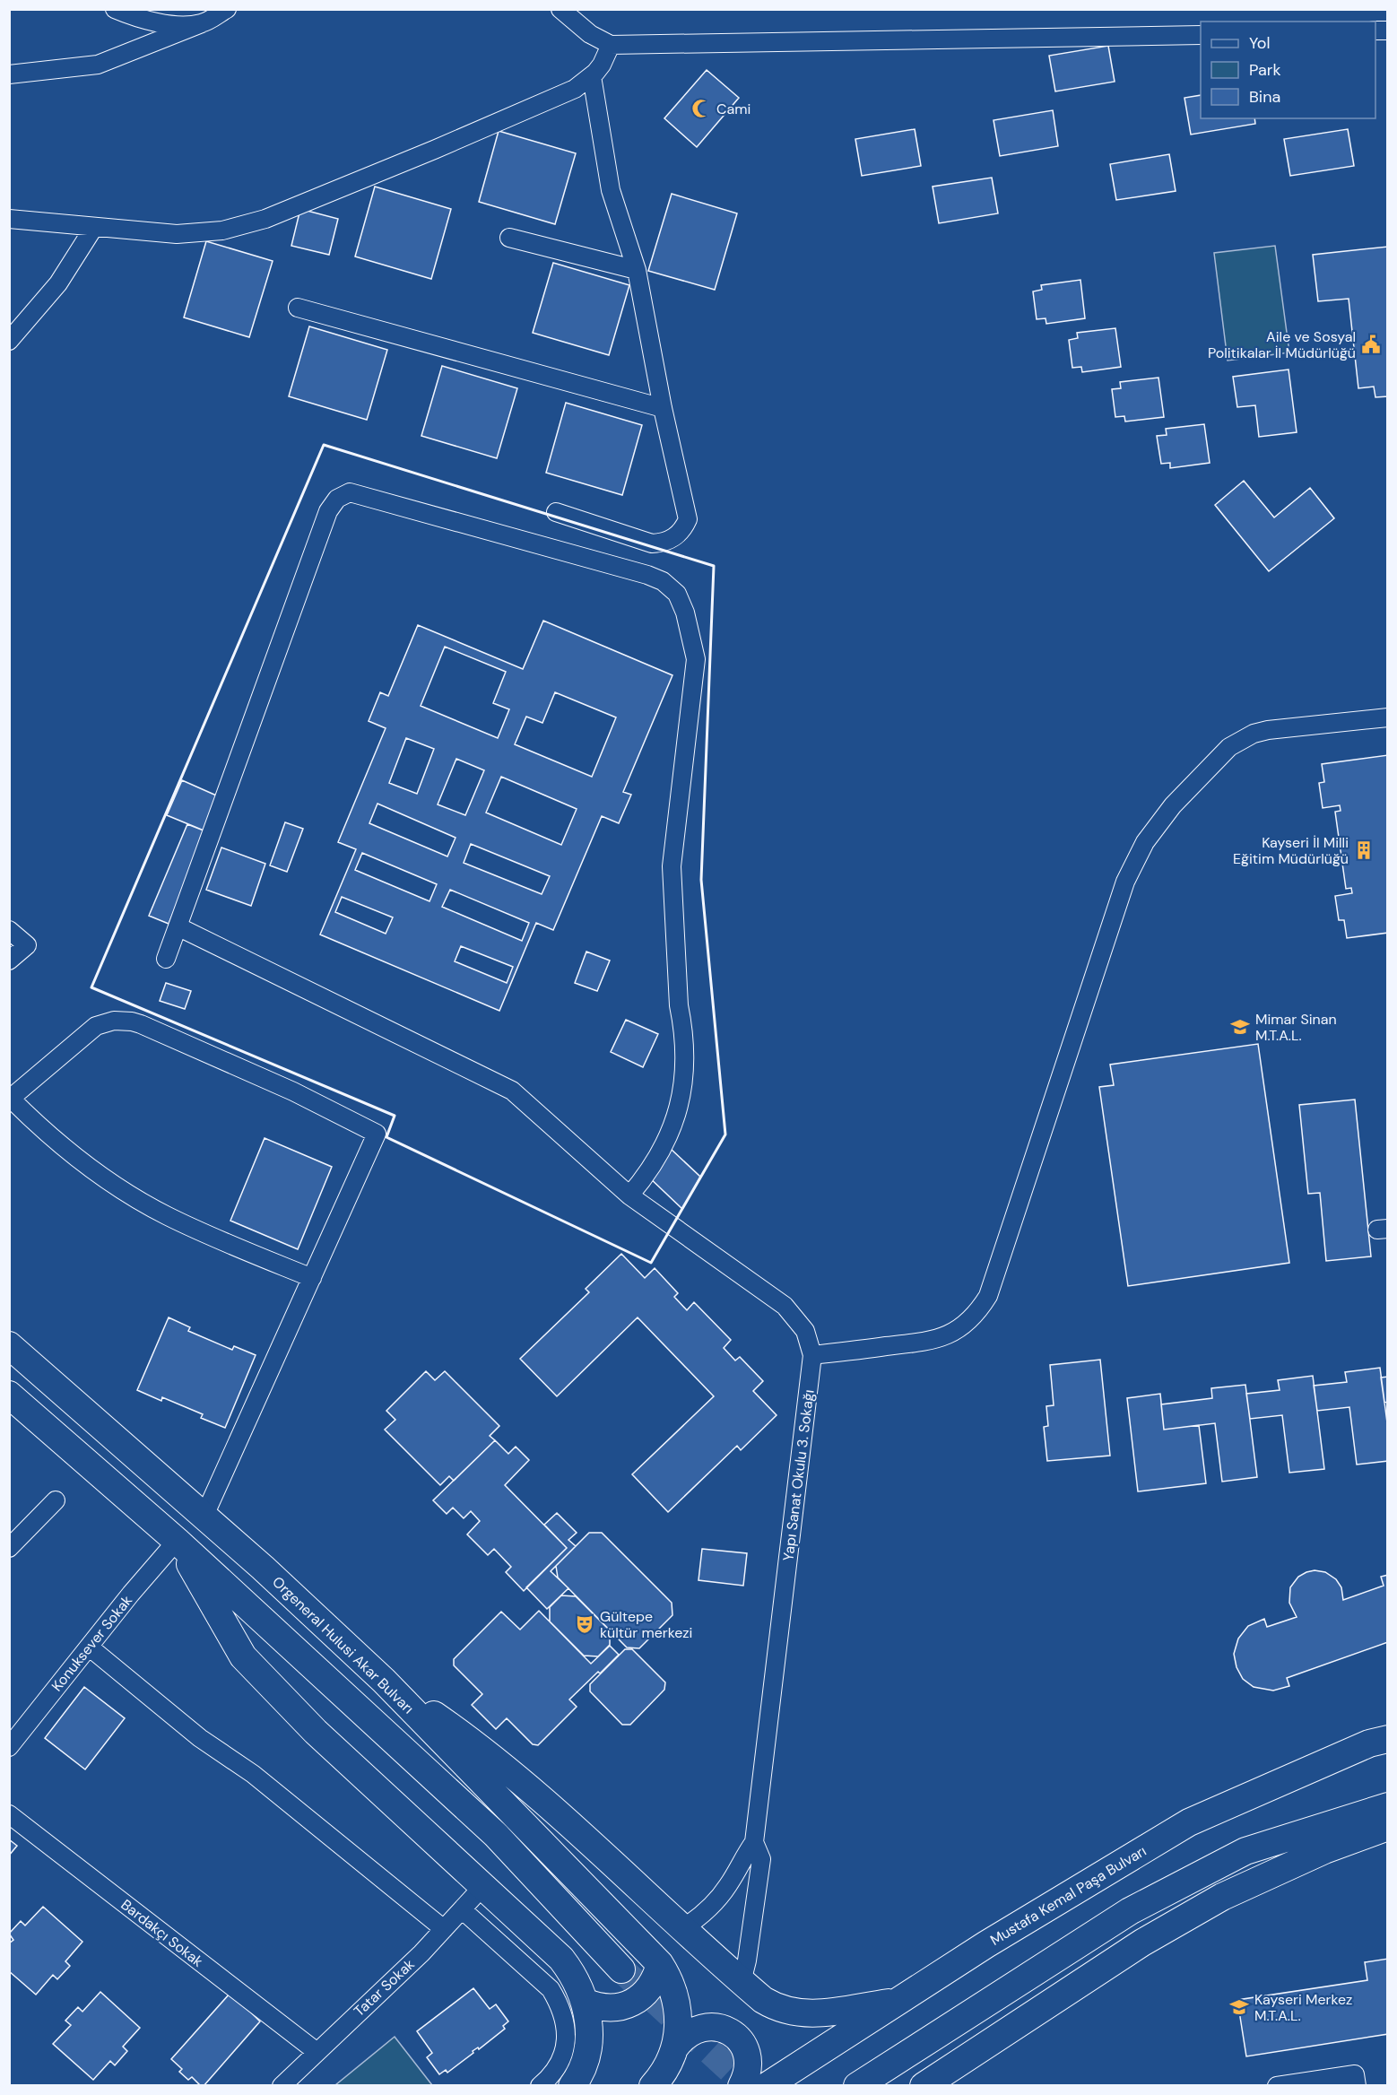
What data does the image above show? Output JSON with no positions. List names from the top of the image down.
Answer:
{
  "streets": {
    "main road": ["Orgeneral Hulusi Akar Bulvarı", "Mustafa Kemal Paşa Bulvarı"],
    "street": [
      "Yapı Sanat Okulu 3. Sokağı",
      "Konuksever Sokak",
      "Bardakçı Sokak",
      "Tatar Sokak"
    ]
  },
  "crossings": [
    ["Bardakçı Sokak", "Tatar Sokak"]
  ],
  "places": {
    "mosque": ["Cami"],
    "public building": ["Aile ve Sosyal Politikalar İl Müdürlüğü"],
    "building": ["Kayseri İl Milli Eğitim Müdürlüğü"],
    "school or university": ["Mimar Sinan M.T.A.L.", "Kayseri Merkez M.T.A.L."],
    "theatre": ["Gültepe kültür merkezi"]
  },
  "legend": ["Yol", "Park", "Bina"]
}
